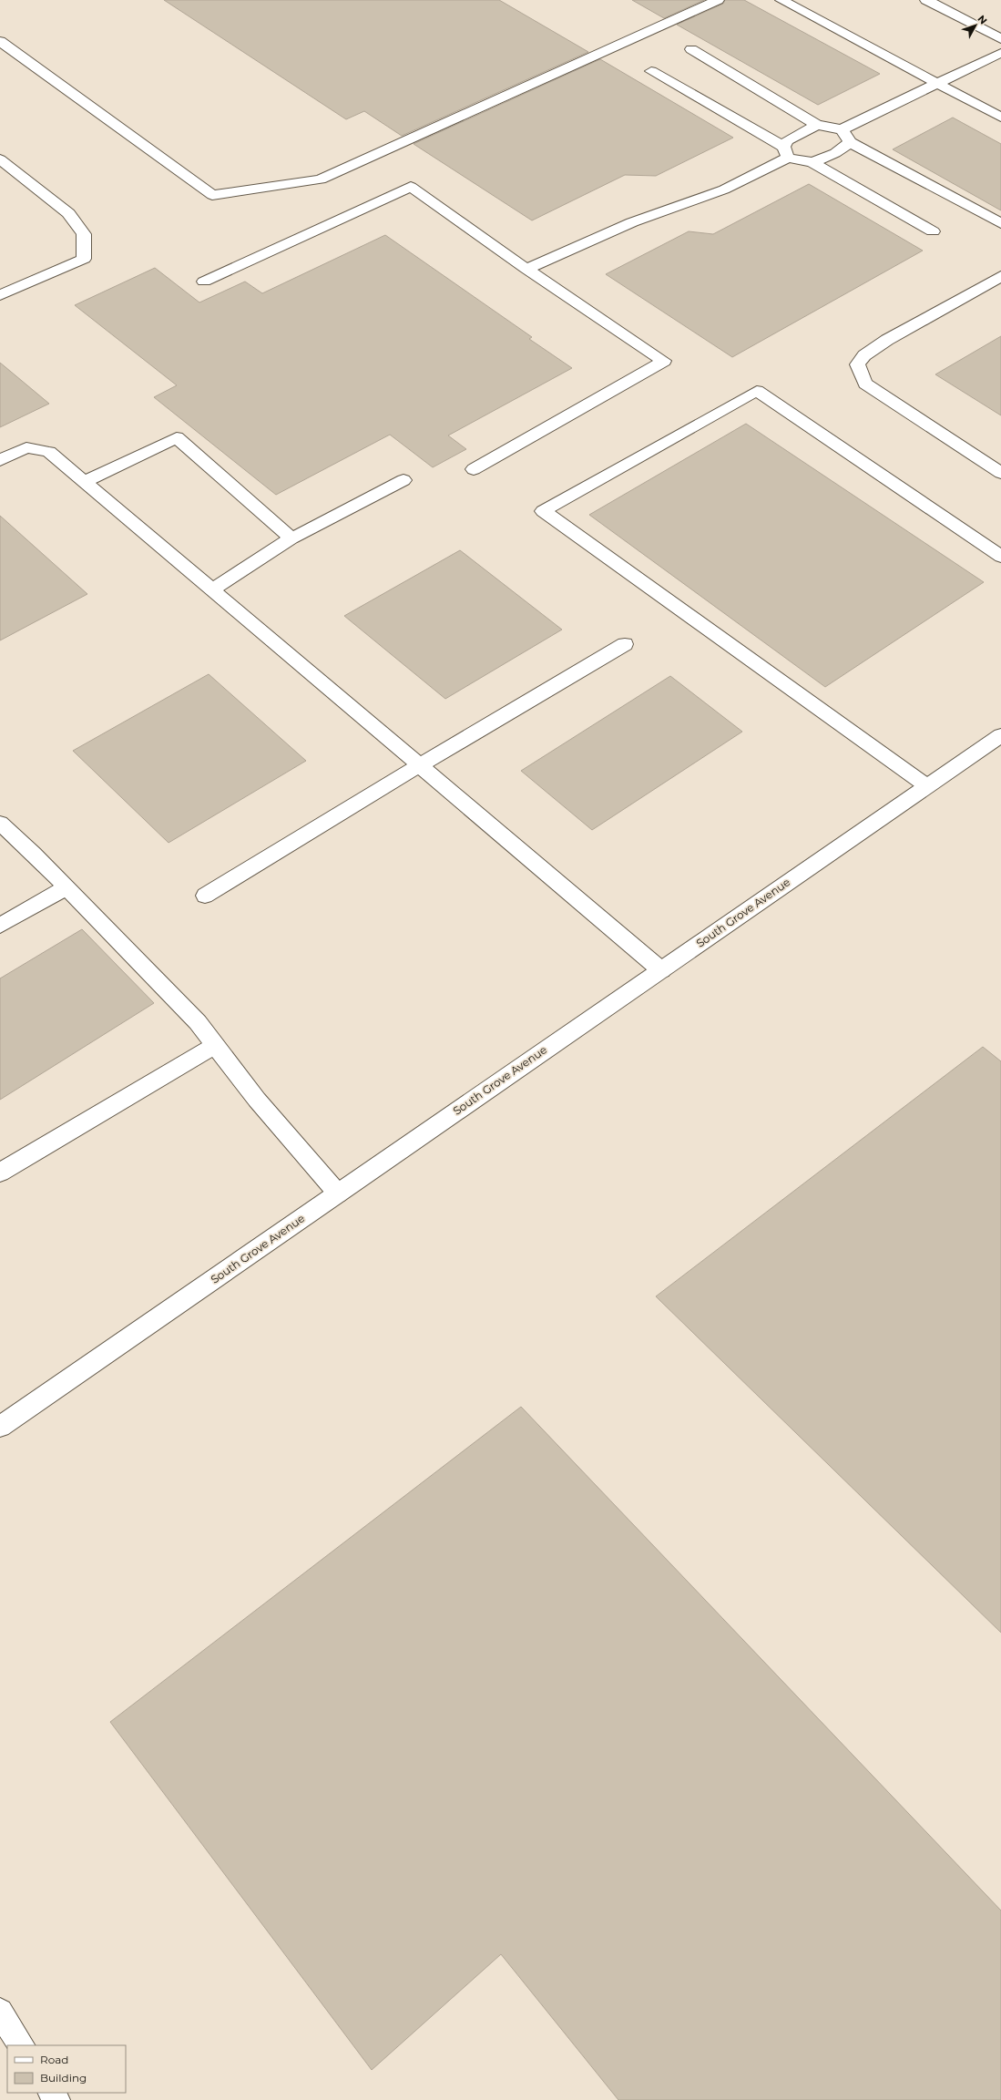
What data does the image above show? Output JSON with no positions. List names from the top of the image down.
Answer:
{
  "streets": {
    "main road": ["South Grove Avenue"]
  },
  "legend": ["Road", "Building"],
  "north": "top right"
}
